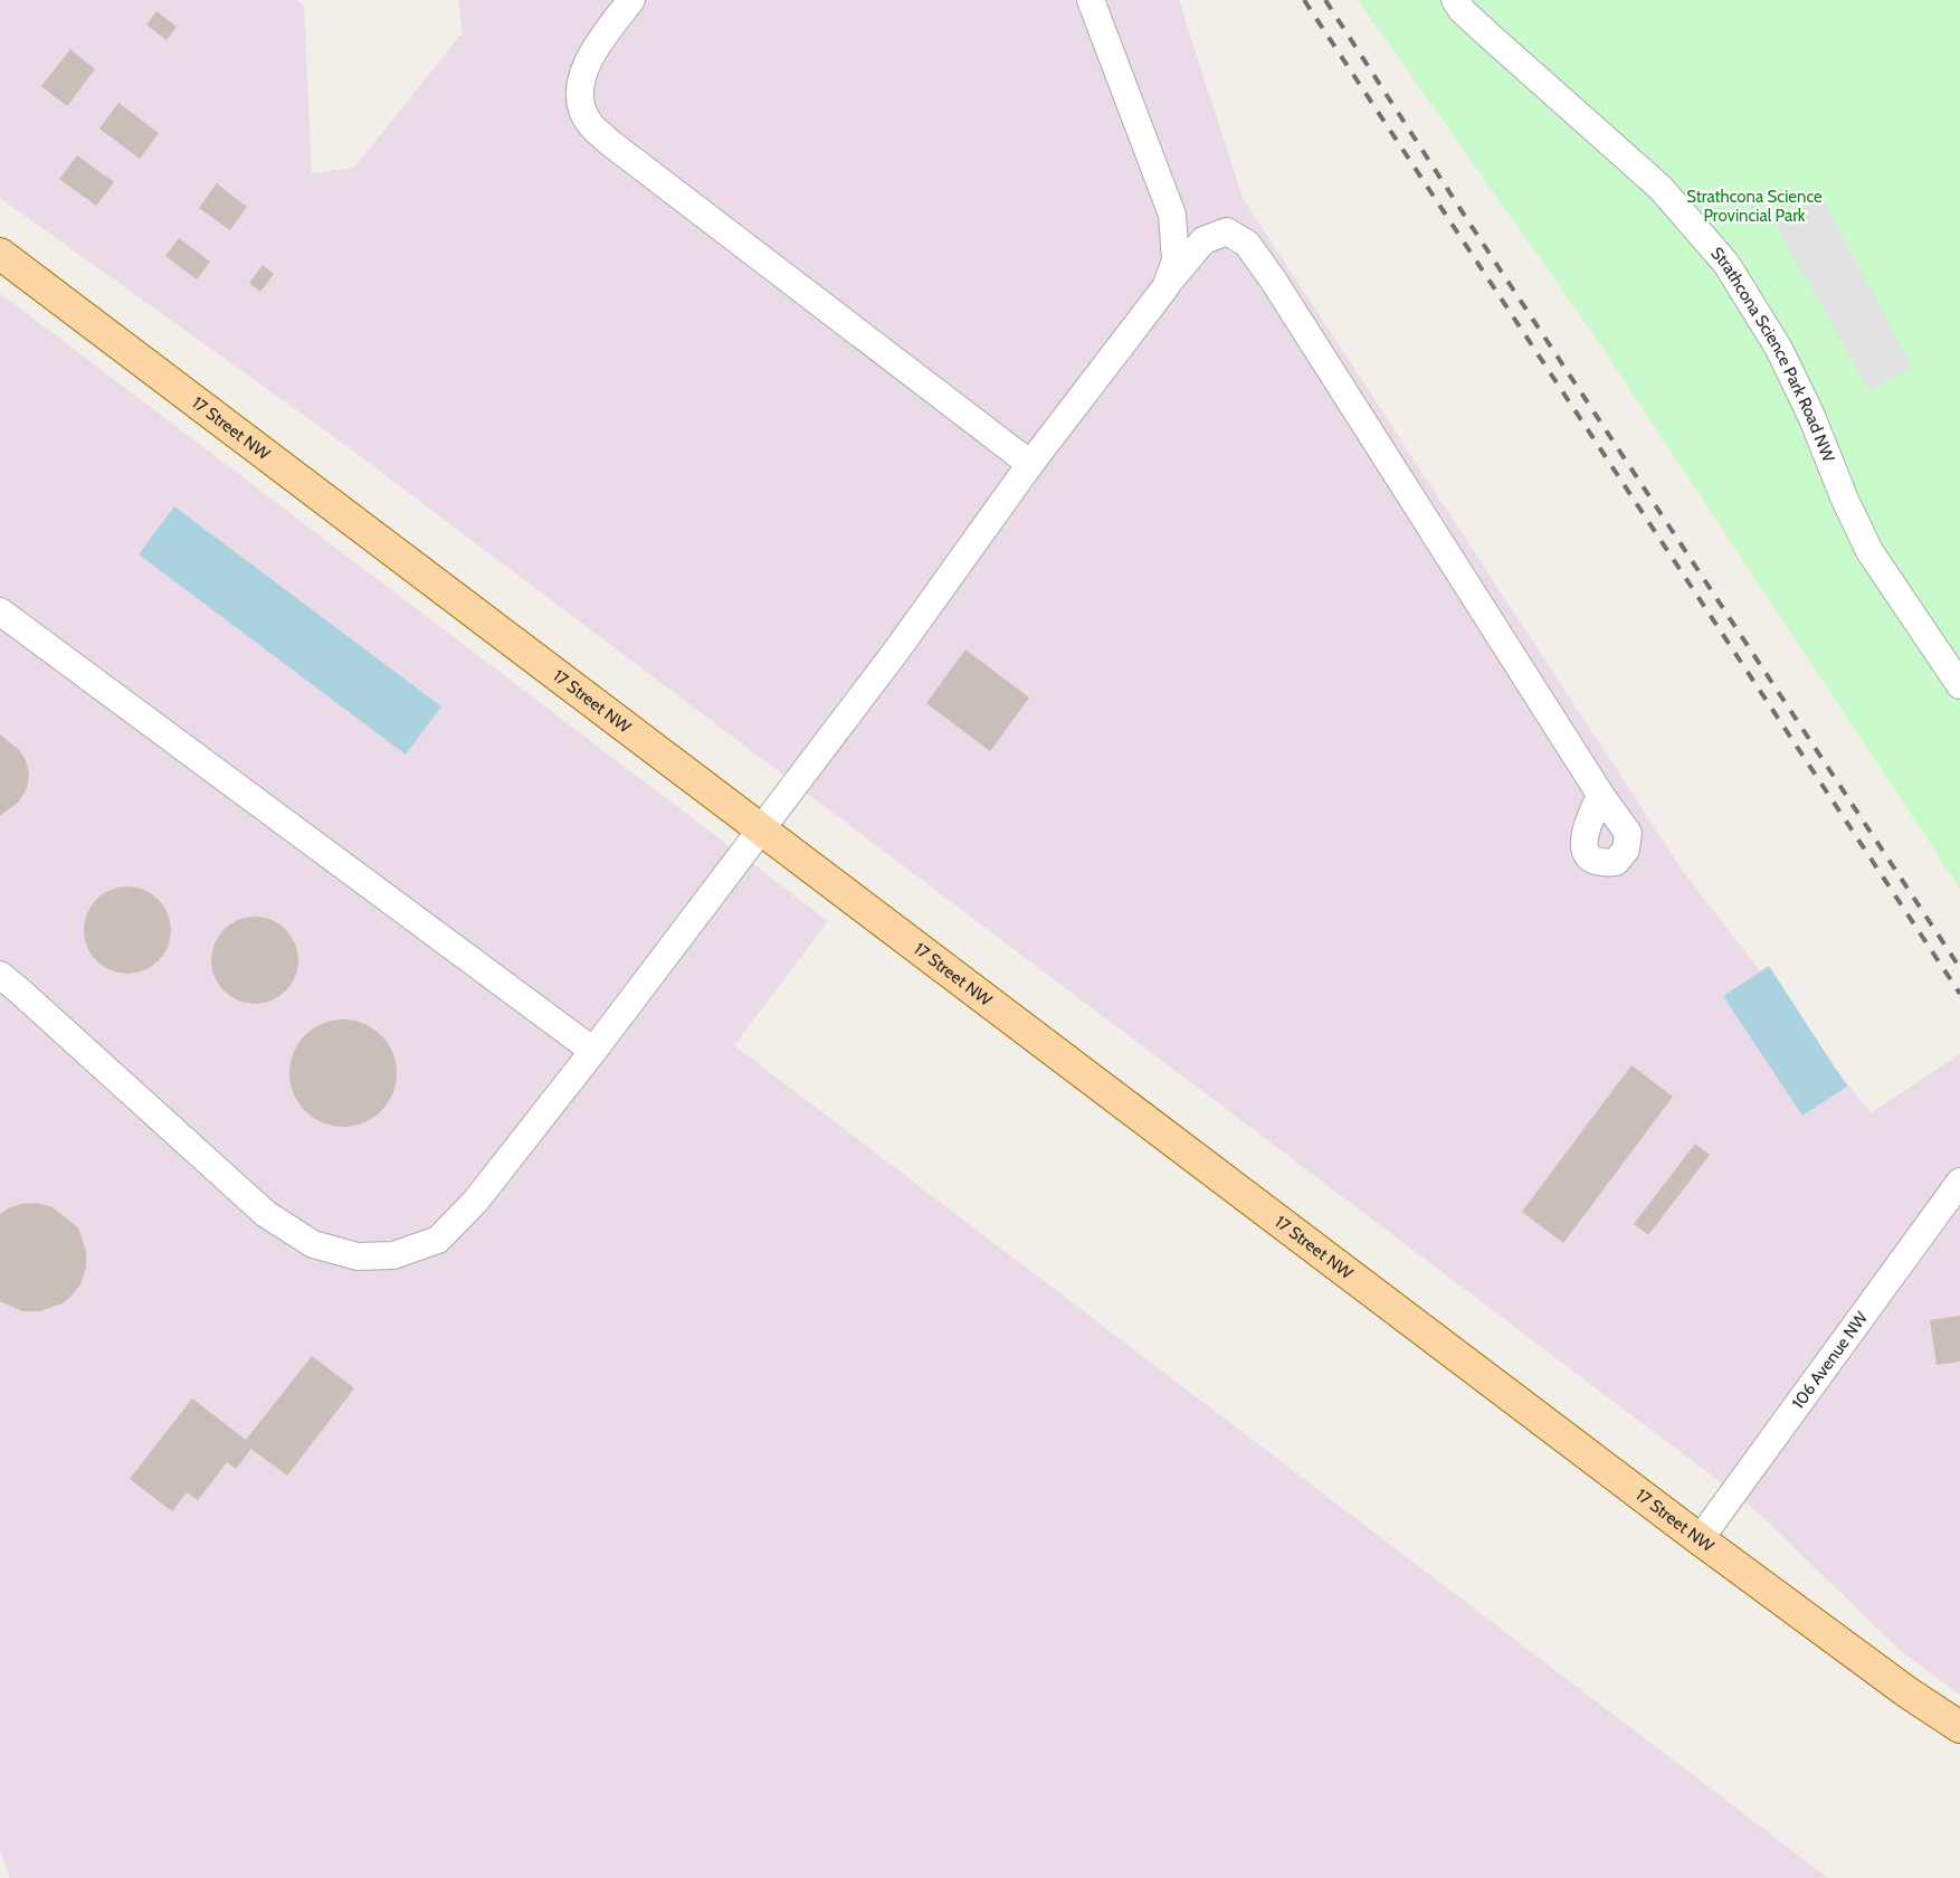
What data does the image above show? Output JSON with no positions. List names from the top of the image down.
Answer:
{
  "streets": {
    "main road": ["17 Street NW"],
    "street": ["Strathcona Science Park Road NW", "106 Avenue NW"]
  },
  "crossings": [
    ["17 Street NW", "106 Avenue NW"]
  ],
  "parks": ["Strathcona Science Provincial Park"]
}
